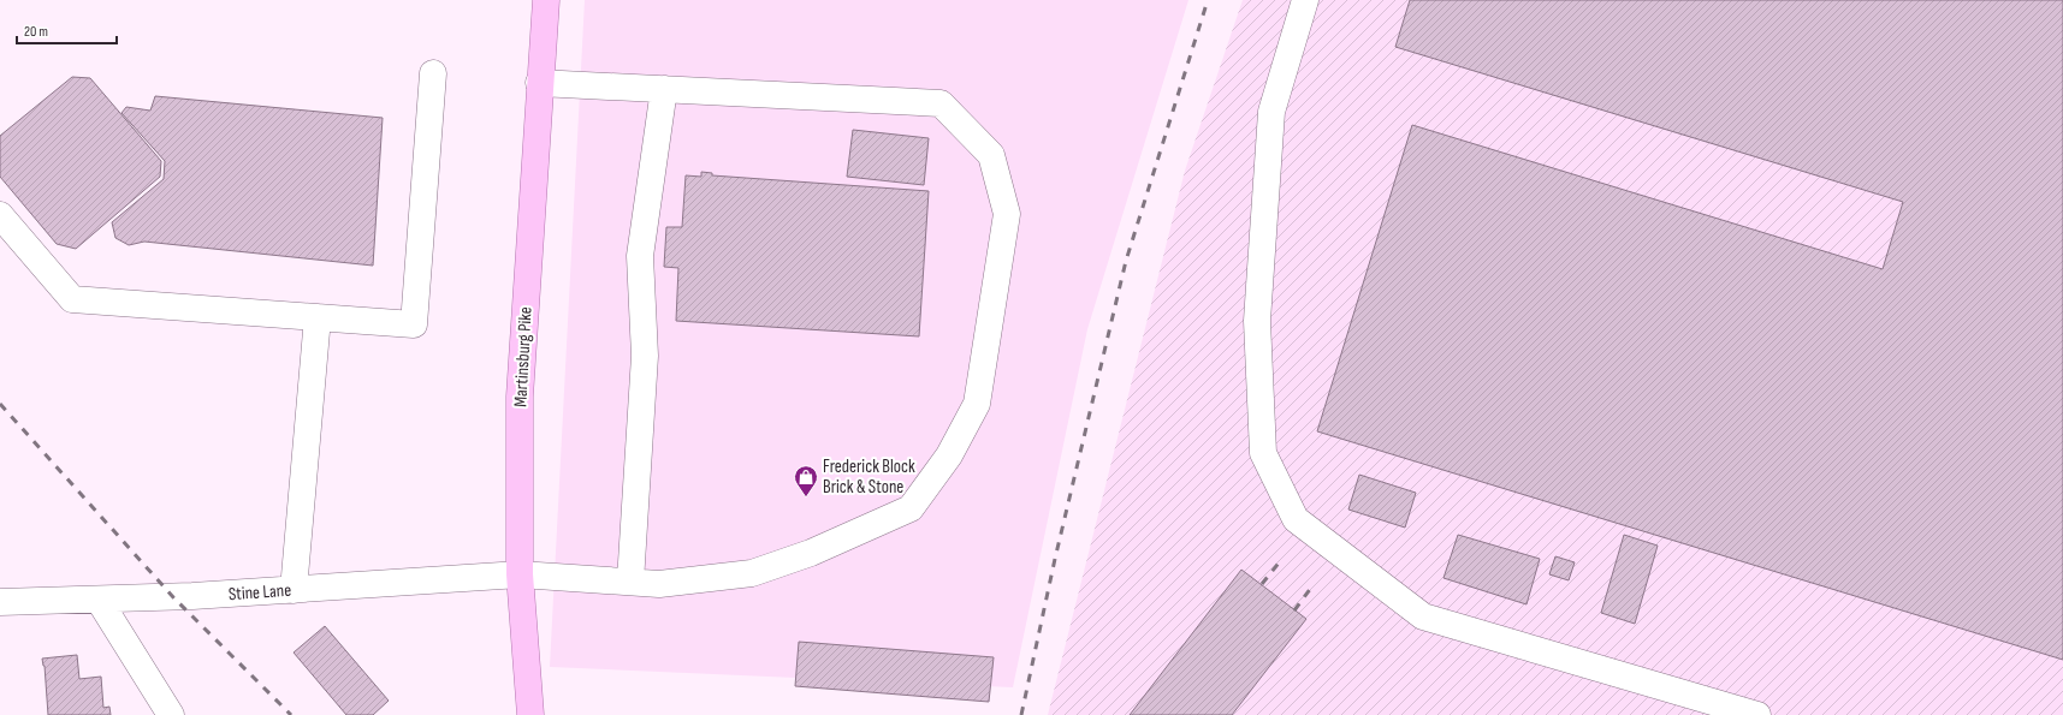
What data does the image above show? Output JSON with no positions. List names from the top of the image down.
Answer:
{
  "streets": {
    "main road": ["Martinsburg Pike"],
    "street": ["Stine Lane"]
  },
  "crossings": [
    ["Martinsburg Pike", "Stine Lane"]
  ],
  "places": {
    "shop": ["Frederick Block Brick & Stone"]
  },
  "scale_bar": "20 m"
}
